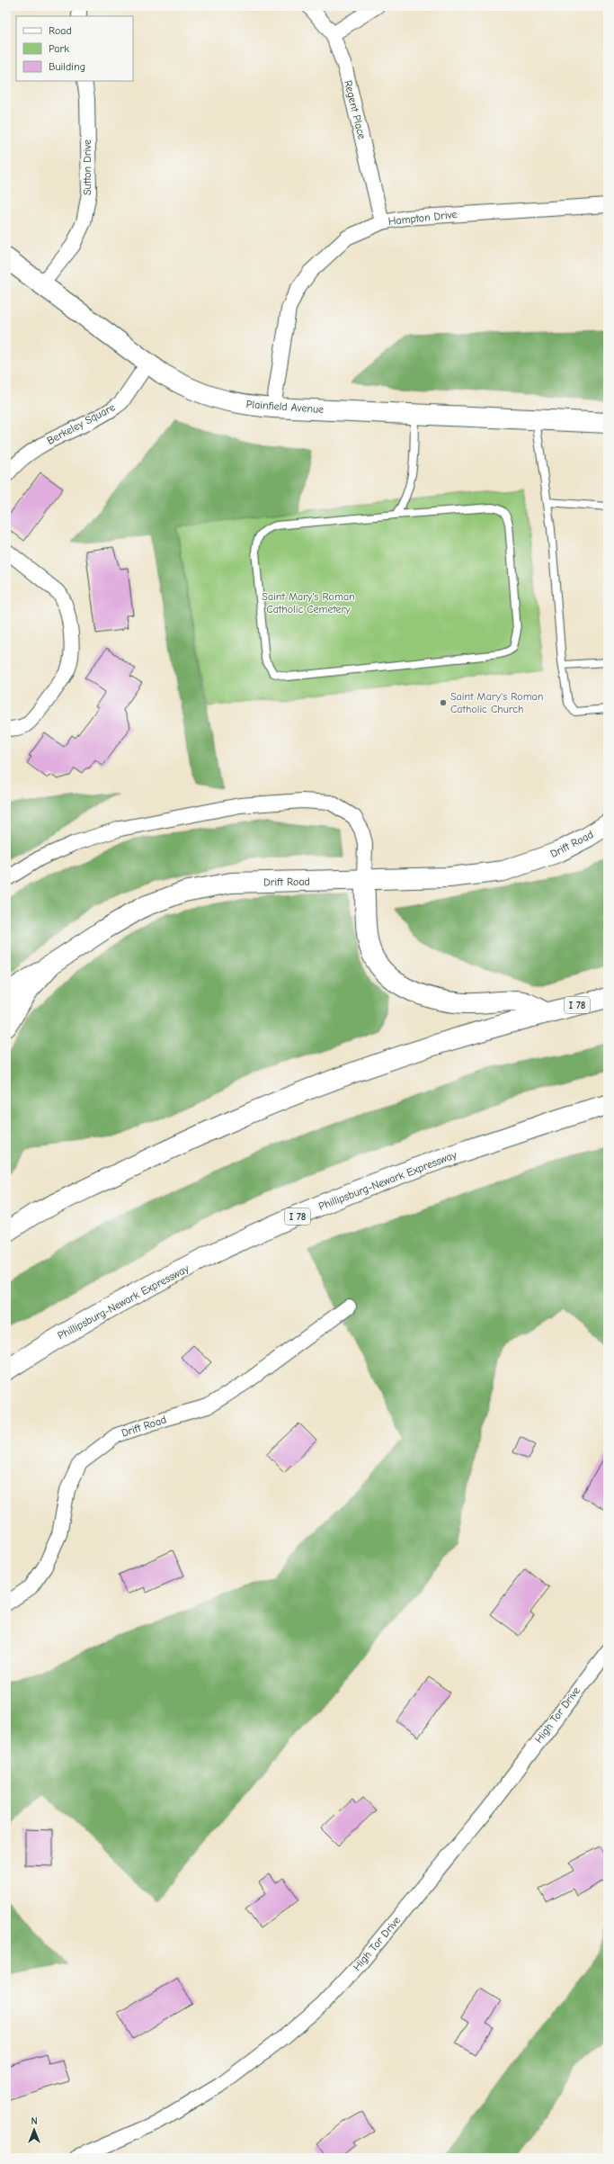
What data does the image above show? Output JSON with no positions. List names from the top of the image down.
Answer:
{
  "streets": {
    "main road": [
      "Plainfield Avenue",
      "Drift Road",
      "I 78",
      "Phillipsburg-Newark Expressway"
    ],
    "street": [
      "Regent Place",
      "Sutton Drive",
      "Hampton Drive",
      "Berkeley Square",
      "High Tor Drive"
    ]
  },
  "crossings": [
    ["Regent Place", "Hampton Drive"],
    ["Sutton Drive", "Plainfield Avenue"],
    ["Hampton Drive", "Plainfield Avenue"],
    ["Plainfield Avenue", "Berkeley Square"]
  ],
  "parks": ["Saint Mary's Roman Catholic Cemetery"],
  "places": ["Saint Mary's Roman Catholic Church"],
  "legend": ["Road", "Park", "Building"],
  "north": "top"
}
